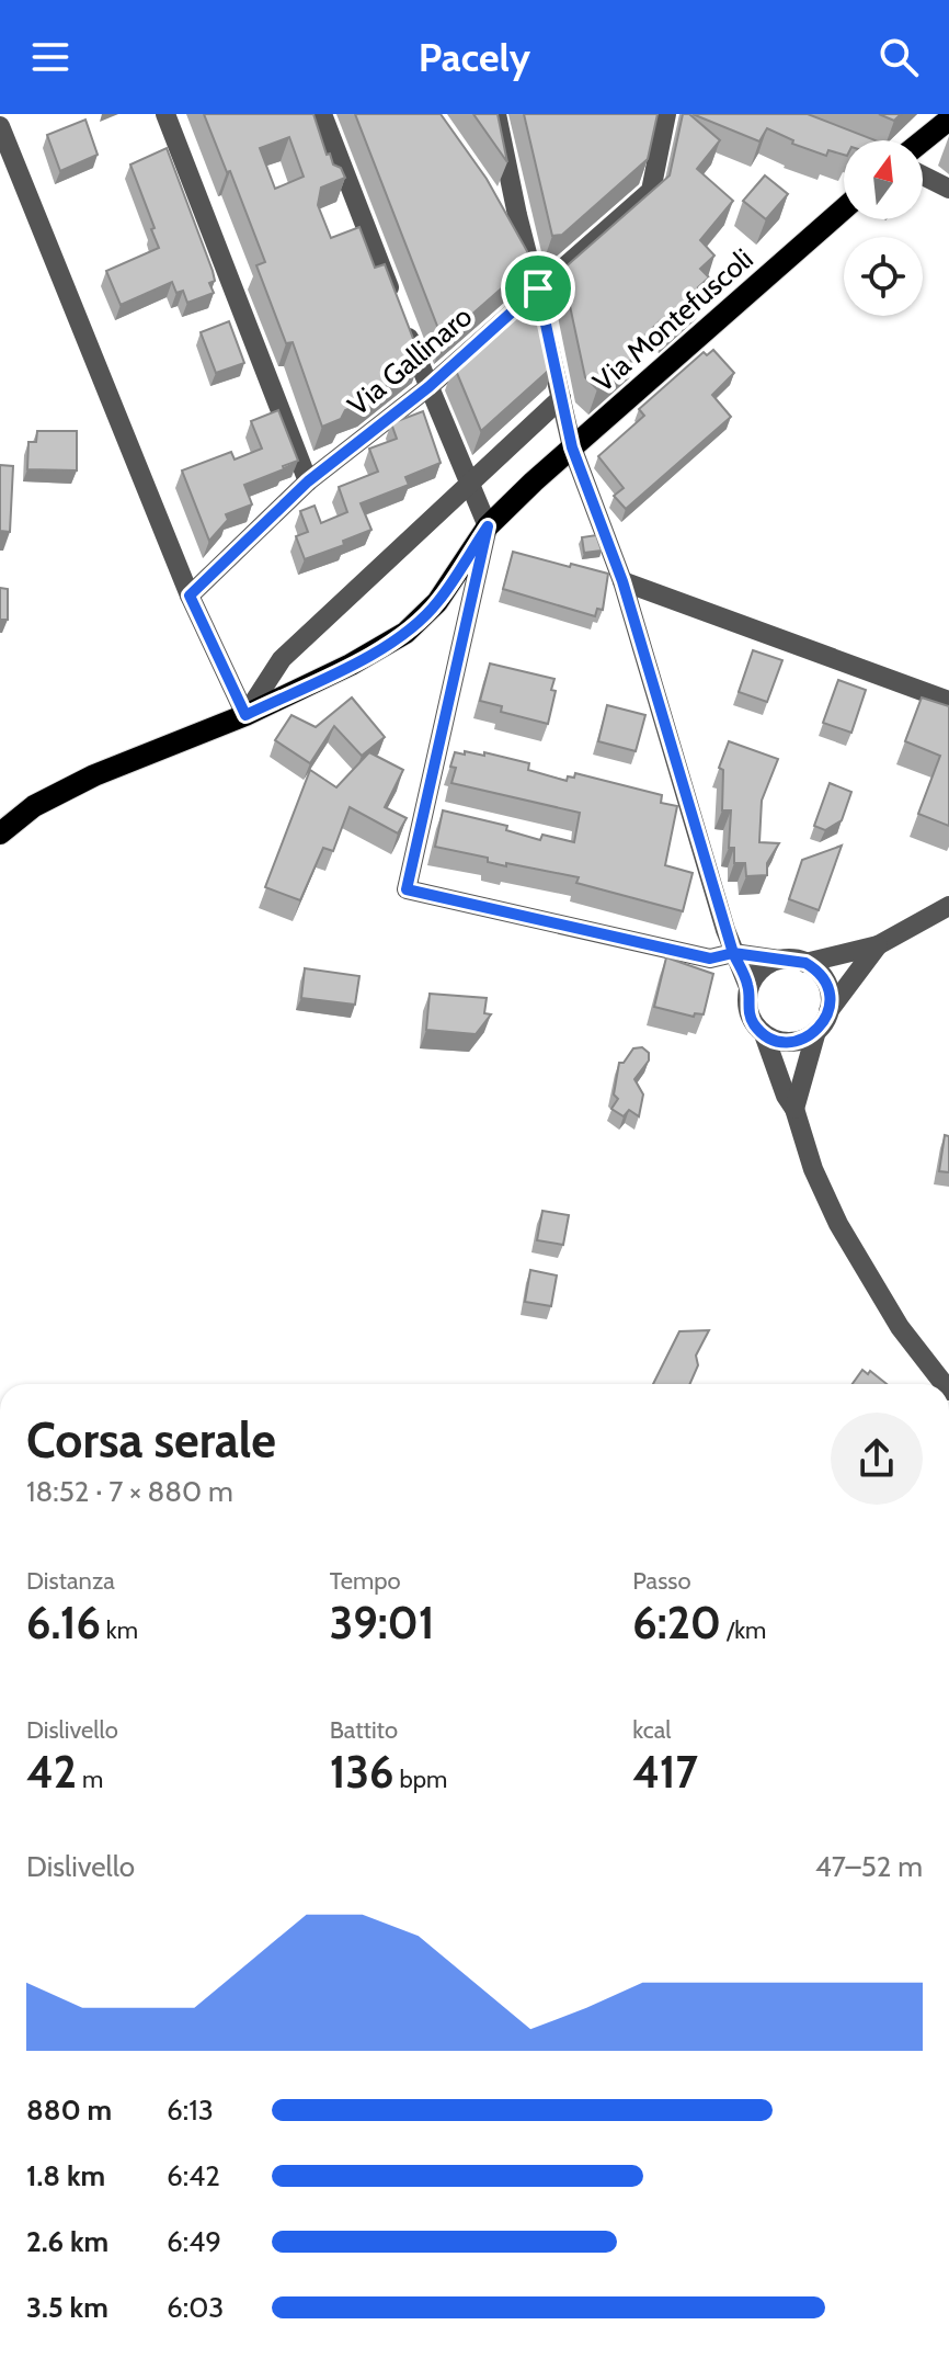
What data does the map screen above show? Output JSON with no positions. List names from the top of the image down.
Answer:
{
  "streets": {
    "main road": ["Via Montefuscoli"],
    "street": ["Via Gallinaro"]
  },
  "north": "top",
  "page": {
    "header": "Pacely",
    "heading": ["Corsa serale", "18:52 · 7 × 880 m"],
    "stats": [
      ["Distanza", "6.16 km"],
      ["Tempo", "39:01"],
      ["Passo", "6:20 /km"],
      ["Dislivello", "42 m"],
      ["Battito", "136 bpm"],
      ["kcal", "417"]
    ],
    "chart": ["Dislivello", "47–52 m"],
    "list": [
      {
        "name": "880 m",
        "note": "6:13"
      },
      {
        "name": "1.8 km",
        "note": "6:42"
      },
      {
        "name": "2.6 km",
        "note": "6:49"
      },
      {
        "name": "3.5 km",
        "note": "6:03"
      }
    ]
  }
}
